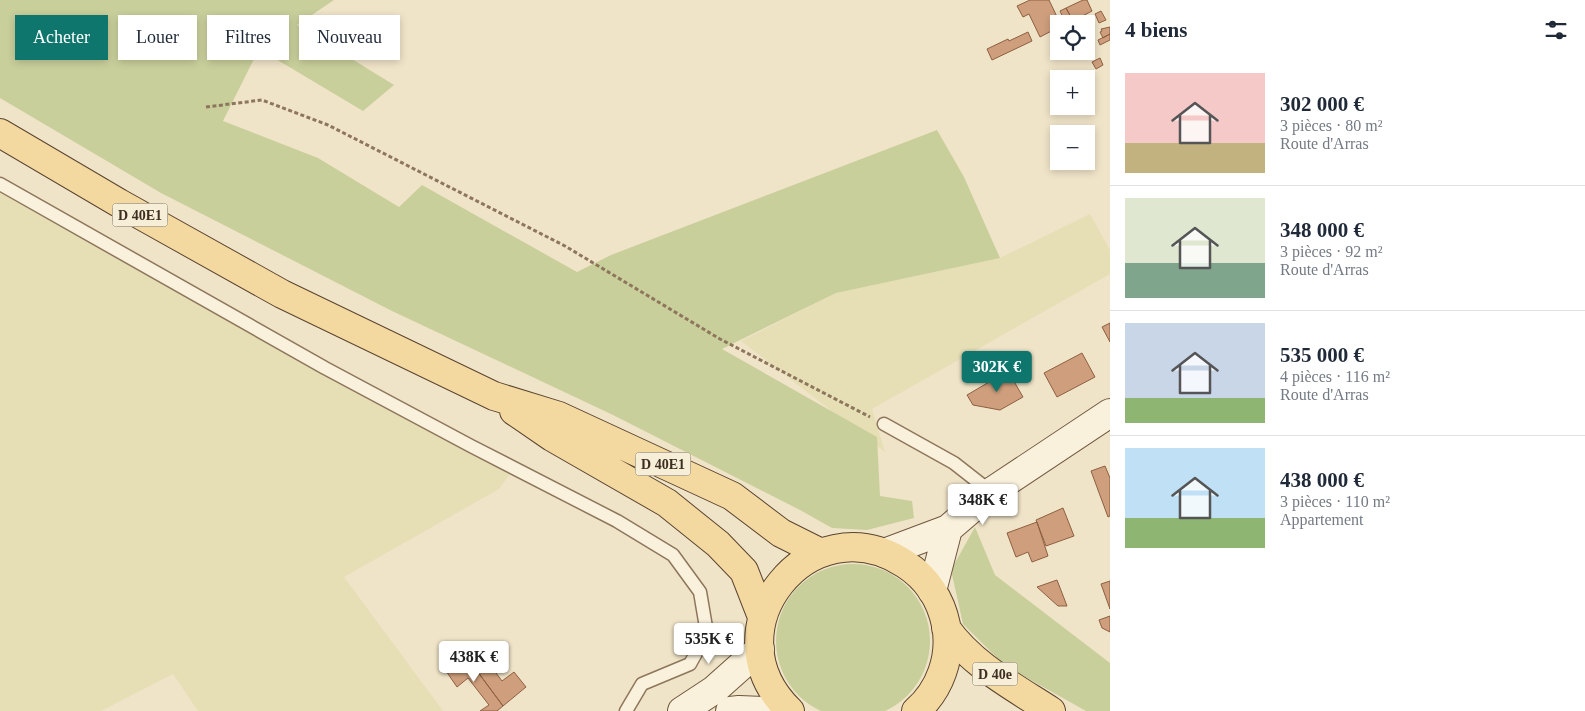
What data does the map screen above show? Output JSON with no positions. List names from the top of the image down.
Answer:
{
  "streets": {
    "main road": ["D 40E1", "D 40e"]
  },
  "page": {
    "heading": "4 biens",
    "map_buttons": ["+", "−"],
    "chip": [
      "Acheter",
      "Louer",
      "Filtres",
      "Nouveau"
    ],
    "list": [
      {
        "name": "302 000 €",
        "note": "3 pièces · 80 m² · Route d'Arras"
      },
      {
        "name": "348 000 €",
        "note": "3 pièces · 92 m² · Route d'Arras"
      },
      {
        "name": "535 000 €",
        "note": "4 pièces · 116 m² · Route d'Arras"
      },
      {
        "name": "438 000 €",
        "note": "3 pièces · 110 m² · Appartement"
      }
    ],
    "price": [
      "302K €",
      "348K €",
      "535K €",
      "438K €"
    ]
  }
}
